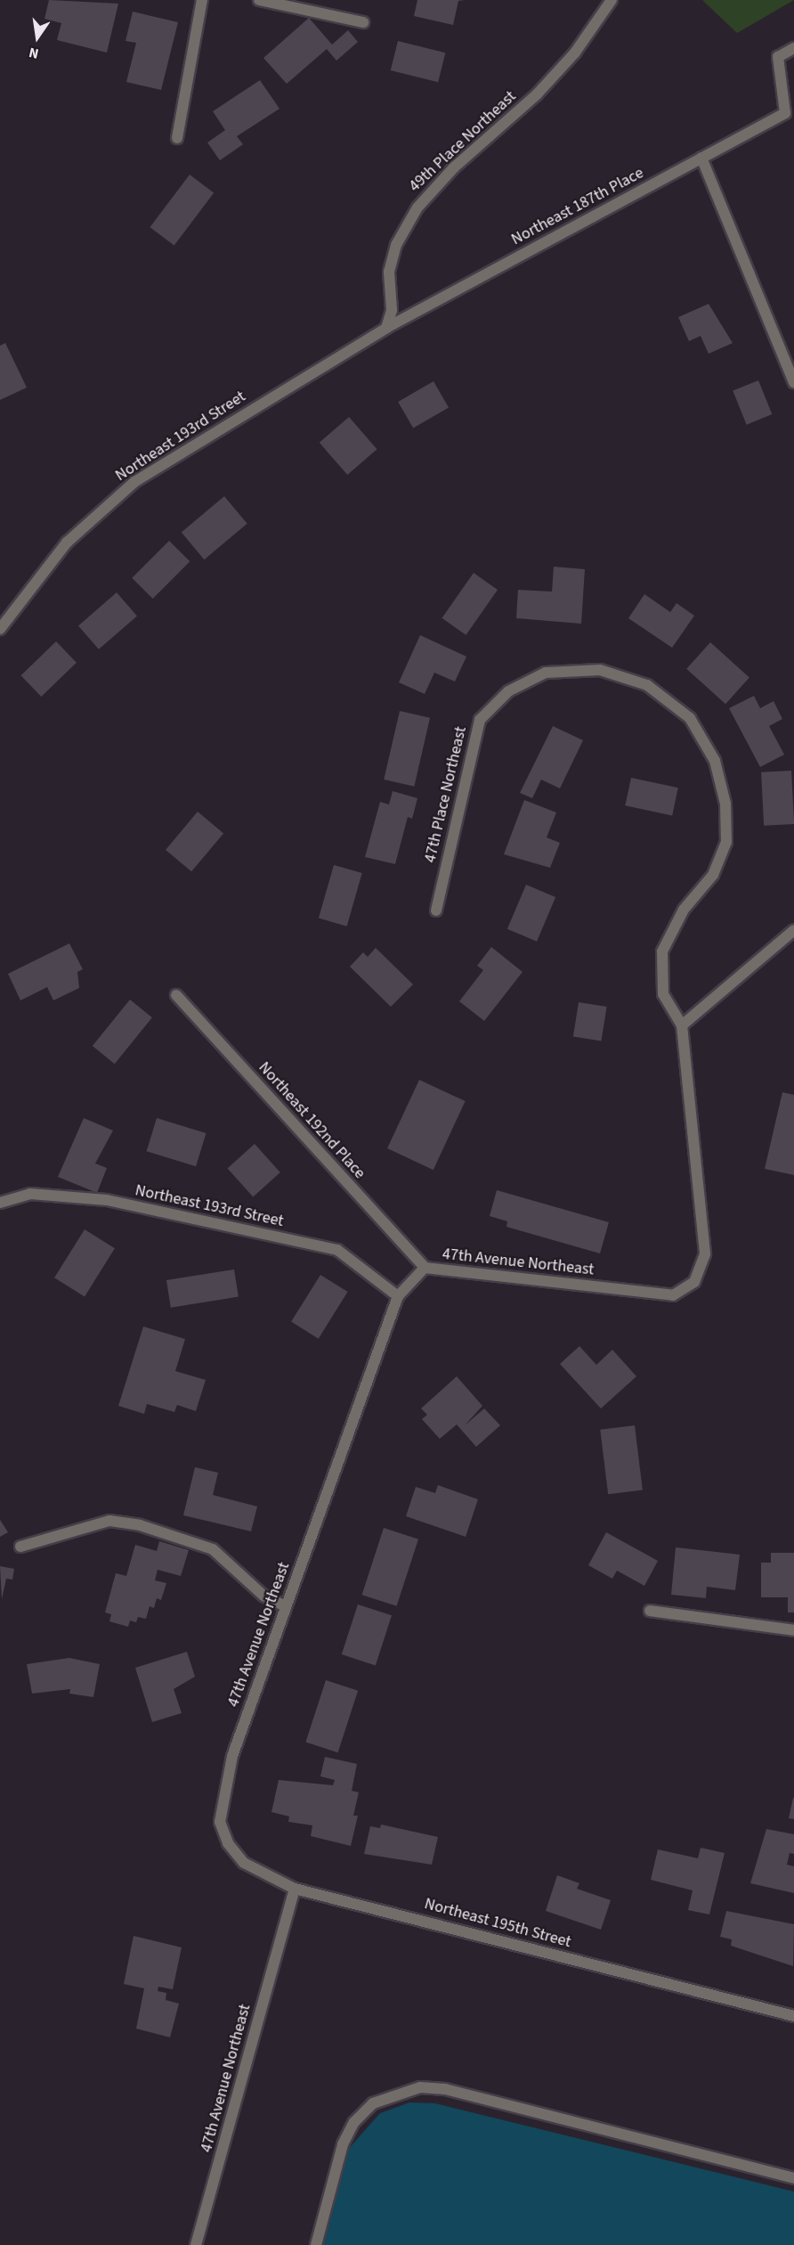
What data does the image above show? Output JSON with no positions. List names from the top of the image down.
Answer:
{
  "streets": {
    "street": [
      "49th Place Northeast",
      "Northeast 187th Place",
      "Northeast 193rd Street",
      "47th Place Northeast",
      "Northeast 192nd Place",
      "47th Avenue Northeast",
      "Northeast 195th Street"
    ]
  },
  "crossings": [
    ["49th Place Northeast", "Northeast 187th Place"],
    ["49th Place Northeast", "Northeast 193rd Street"],
    ["Northeast 187th Place", "Northeast 193rd Street"],
    ["Northeast 193rd Street", "47th Avenue Northeast"],
    ["47th Place Northeast", "47th Avenue Northeast"],
    ["Northeast 192nd Place", "47th Avenue Northeast"],
    ["47th Avenue Northeast", "Northeast 195th Street"]
  ],
  "north": "bottom"
}
